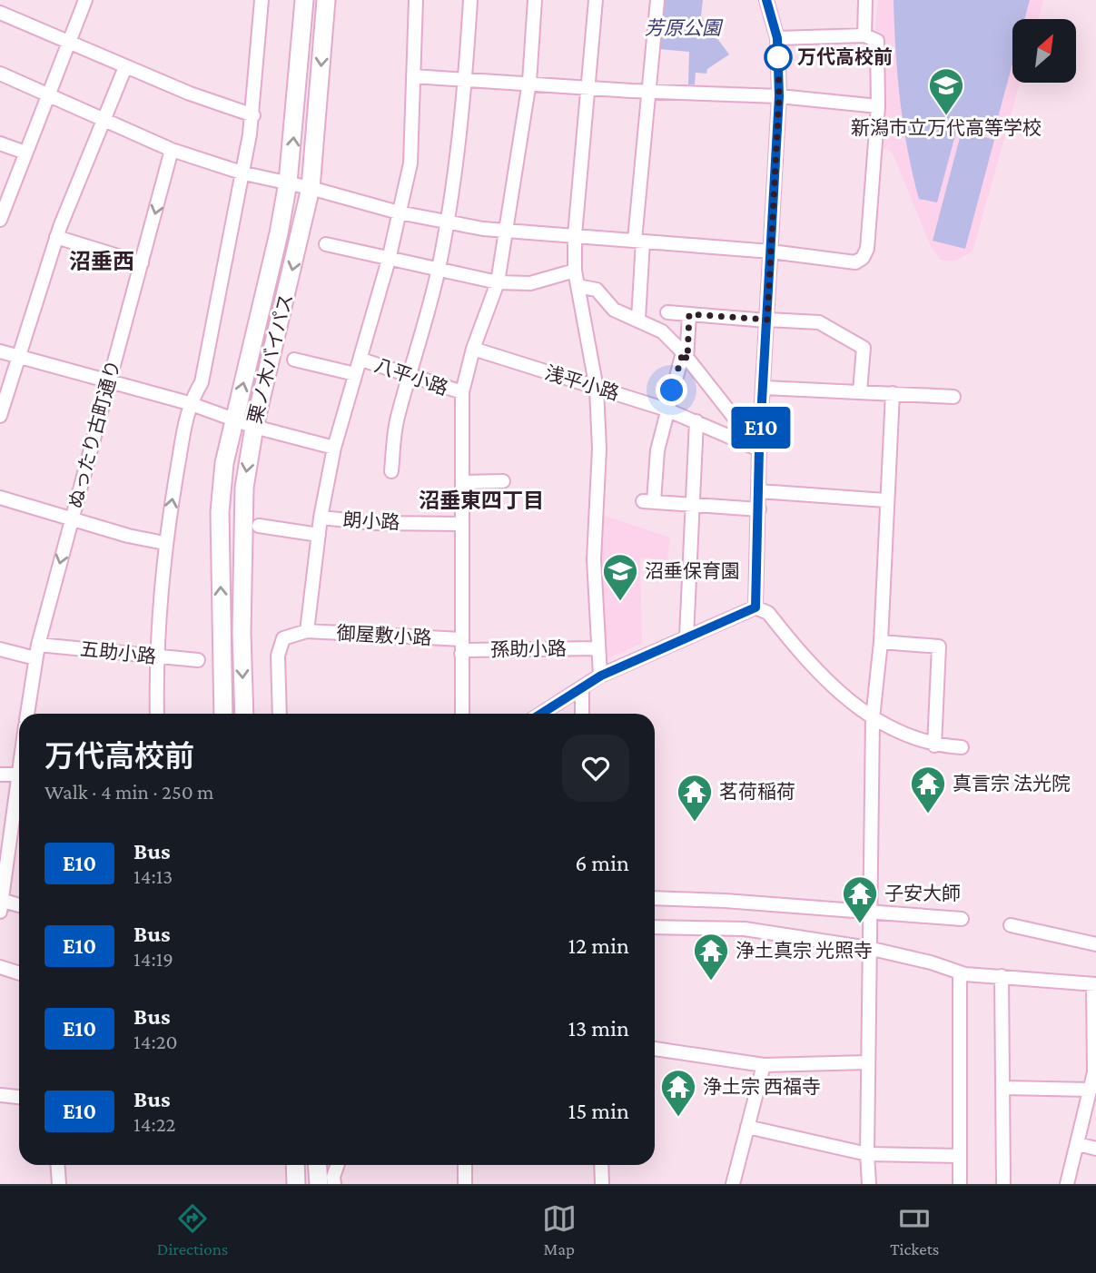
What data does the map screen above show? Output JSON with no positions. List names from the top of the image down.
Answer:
{
  "streets": {
    "main road": ["栗ノ木バイパス"],
    "street": [
      "八平小路",
      "浅平小路",
      "ぬったり古町通り",
      "朗小路",
      "御屋敷小路",
      "孫助小路",
      "五助小路"
    ]
  },
  "crossings": [
    ["ぬったり古町通り", "五助小路"]
  ],
  "districts": ["沼垂西", "沼垂東四丁目"],
  "parks": ["芳原公園"],
  "places": {
    "other": ["万代高校前"],
    "school or university": ["新潟市立万代高等学校", "沼垂保育園"],
    "temple": [
      "真言宗 法光院",
      "茗荷稲荷",
      "子安大師",
      "浄土真宗 光照寺",
      "浄土宗 西福寺"
    ]
  },
  "lines": ["bus line E10"],
  "north": "top right",
  "page": {
    "on_map": "E10",
    "heading": ["万代高校前", "Walk · 4 min · 250 m"],
    "list": [
      {
        "mark": "E10",
        "name": "Bus",
        "note": "14:13",
        "value": "6 min"
      },
      {
        "mark": "E10",
        "name": "Bus",
        "note": "14:19",
        "value": "12 min"
      },
      {
        "mark": "E10",
        "name": "Bus",
        "note": "14:20",
        "value": "13 min"
      },
      {
        "mark": "E10",
        "name": "Bus",
        "note": "14:22",
        "value": "15 min"
      }
    ],
    "tabs": ["Directions", "Map", "Tickets"]
  }
}
